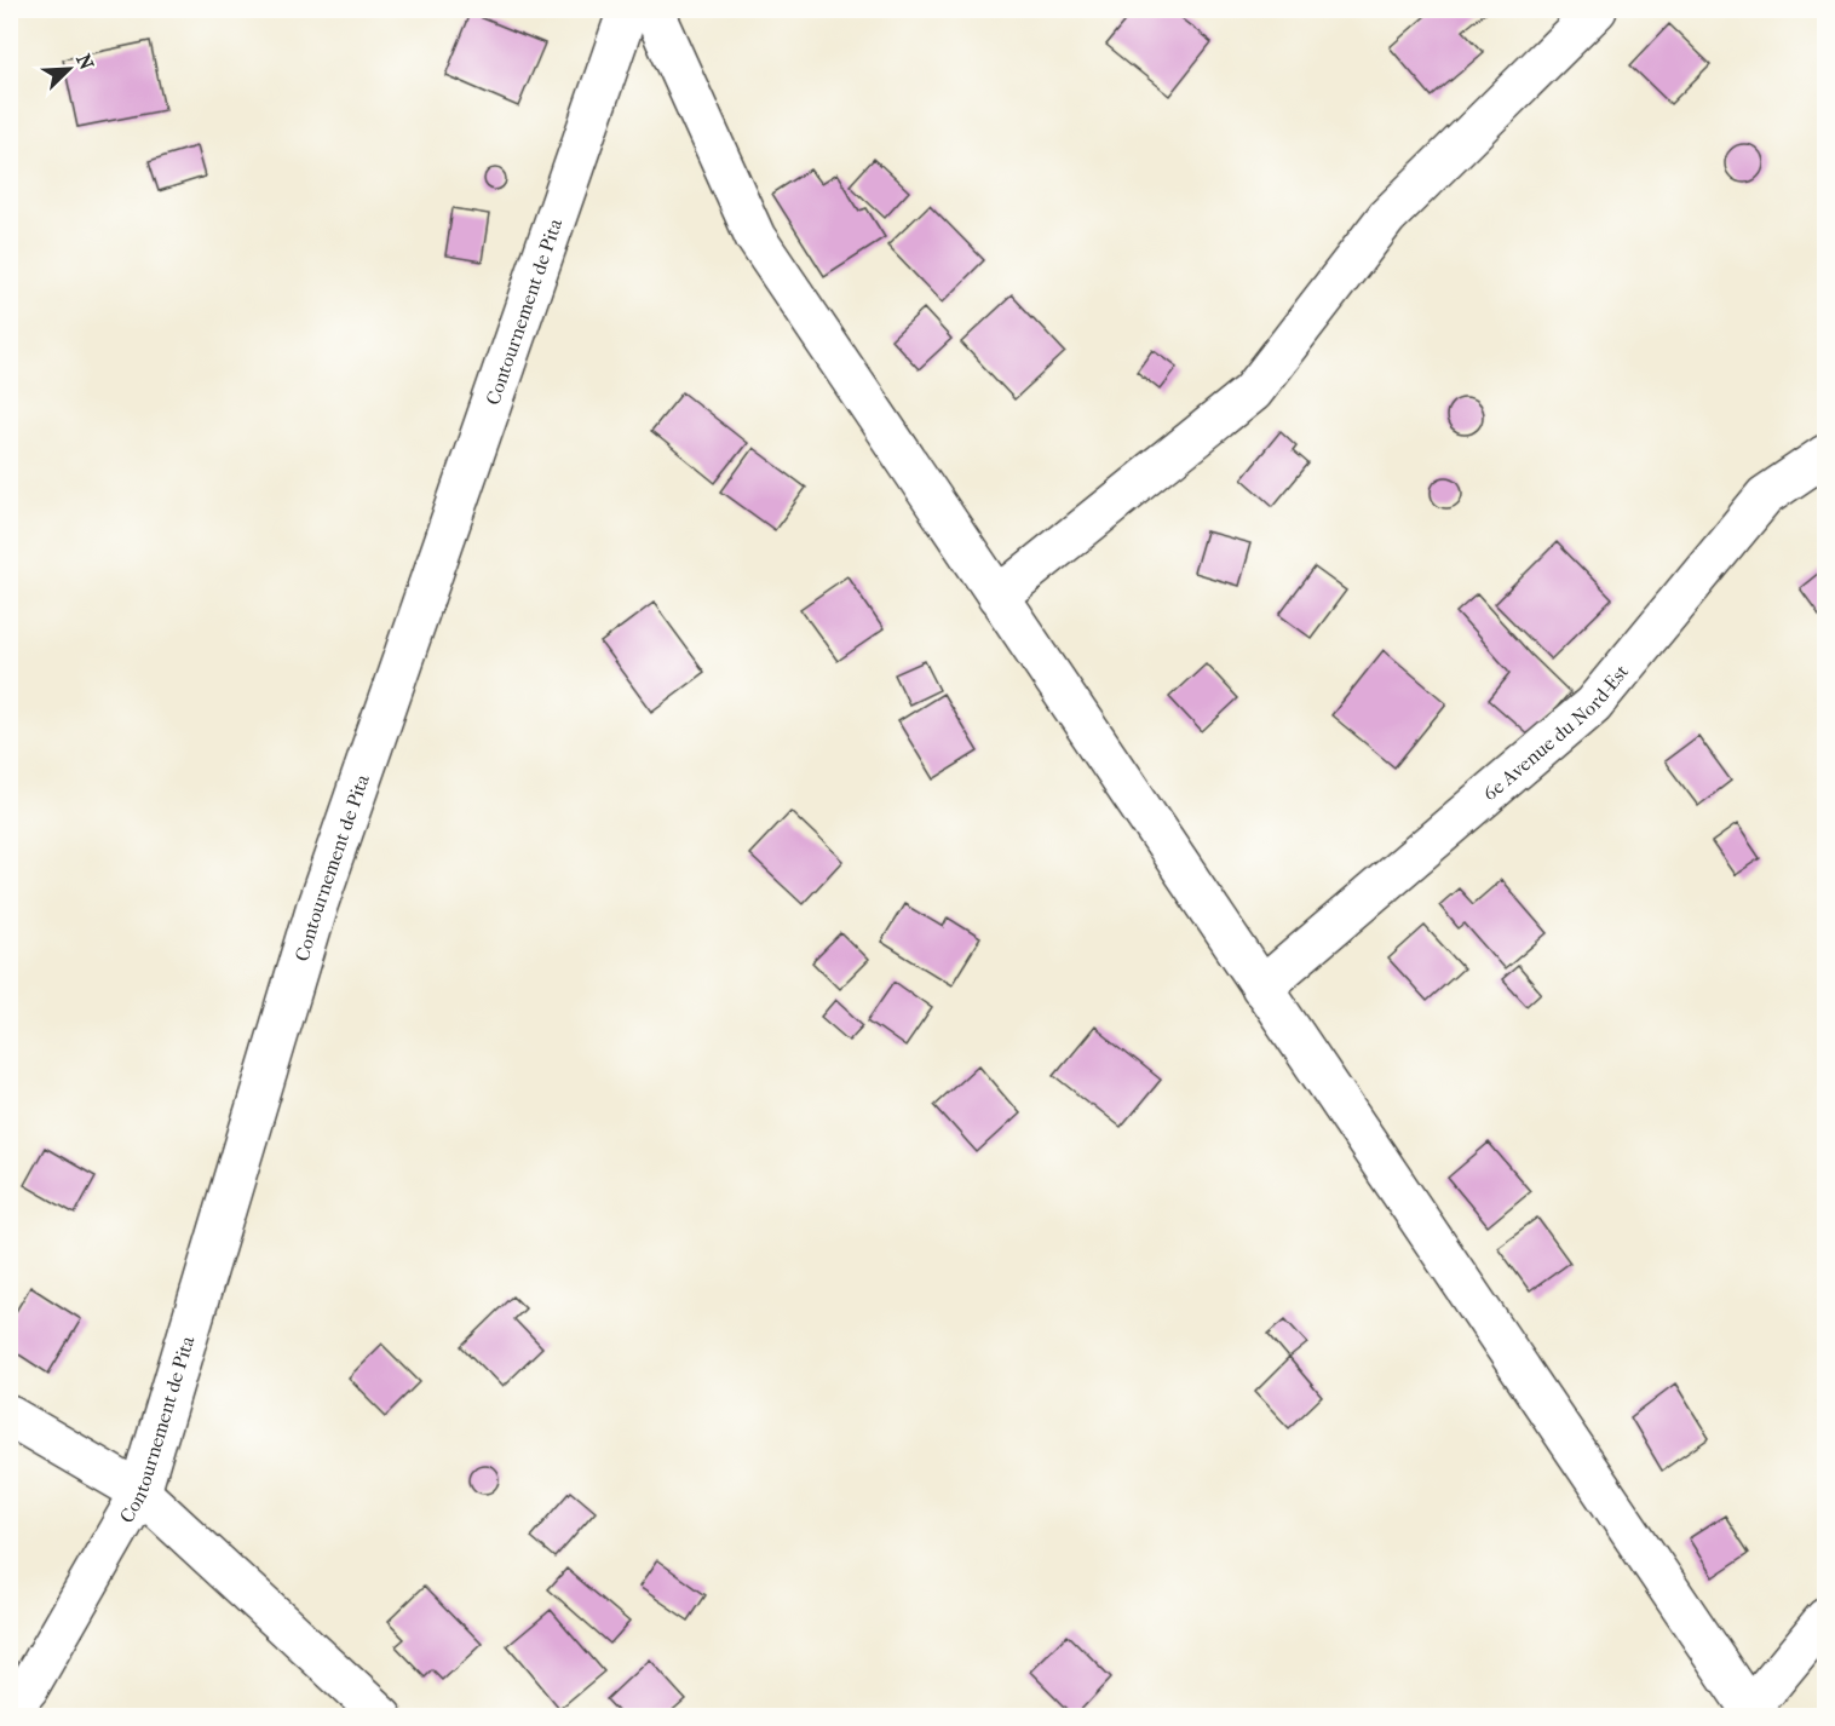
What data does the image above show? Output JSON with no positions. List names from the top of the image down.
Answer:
{
  "streets": {
    "street": ["Contournement de Pita", "6e Avenue du Nord-Est"]
  },
  "north": "top right"
}
